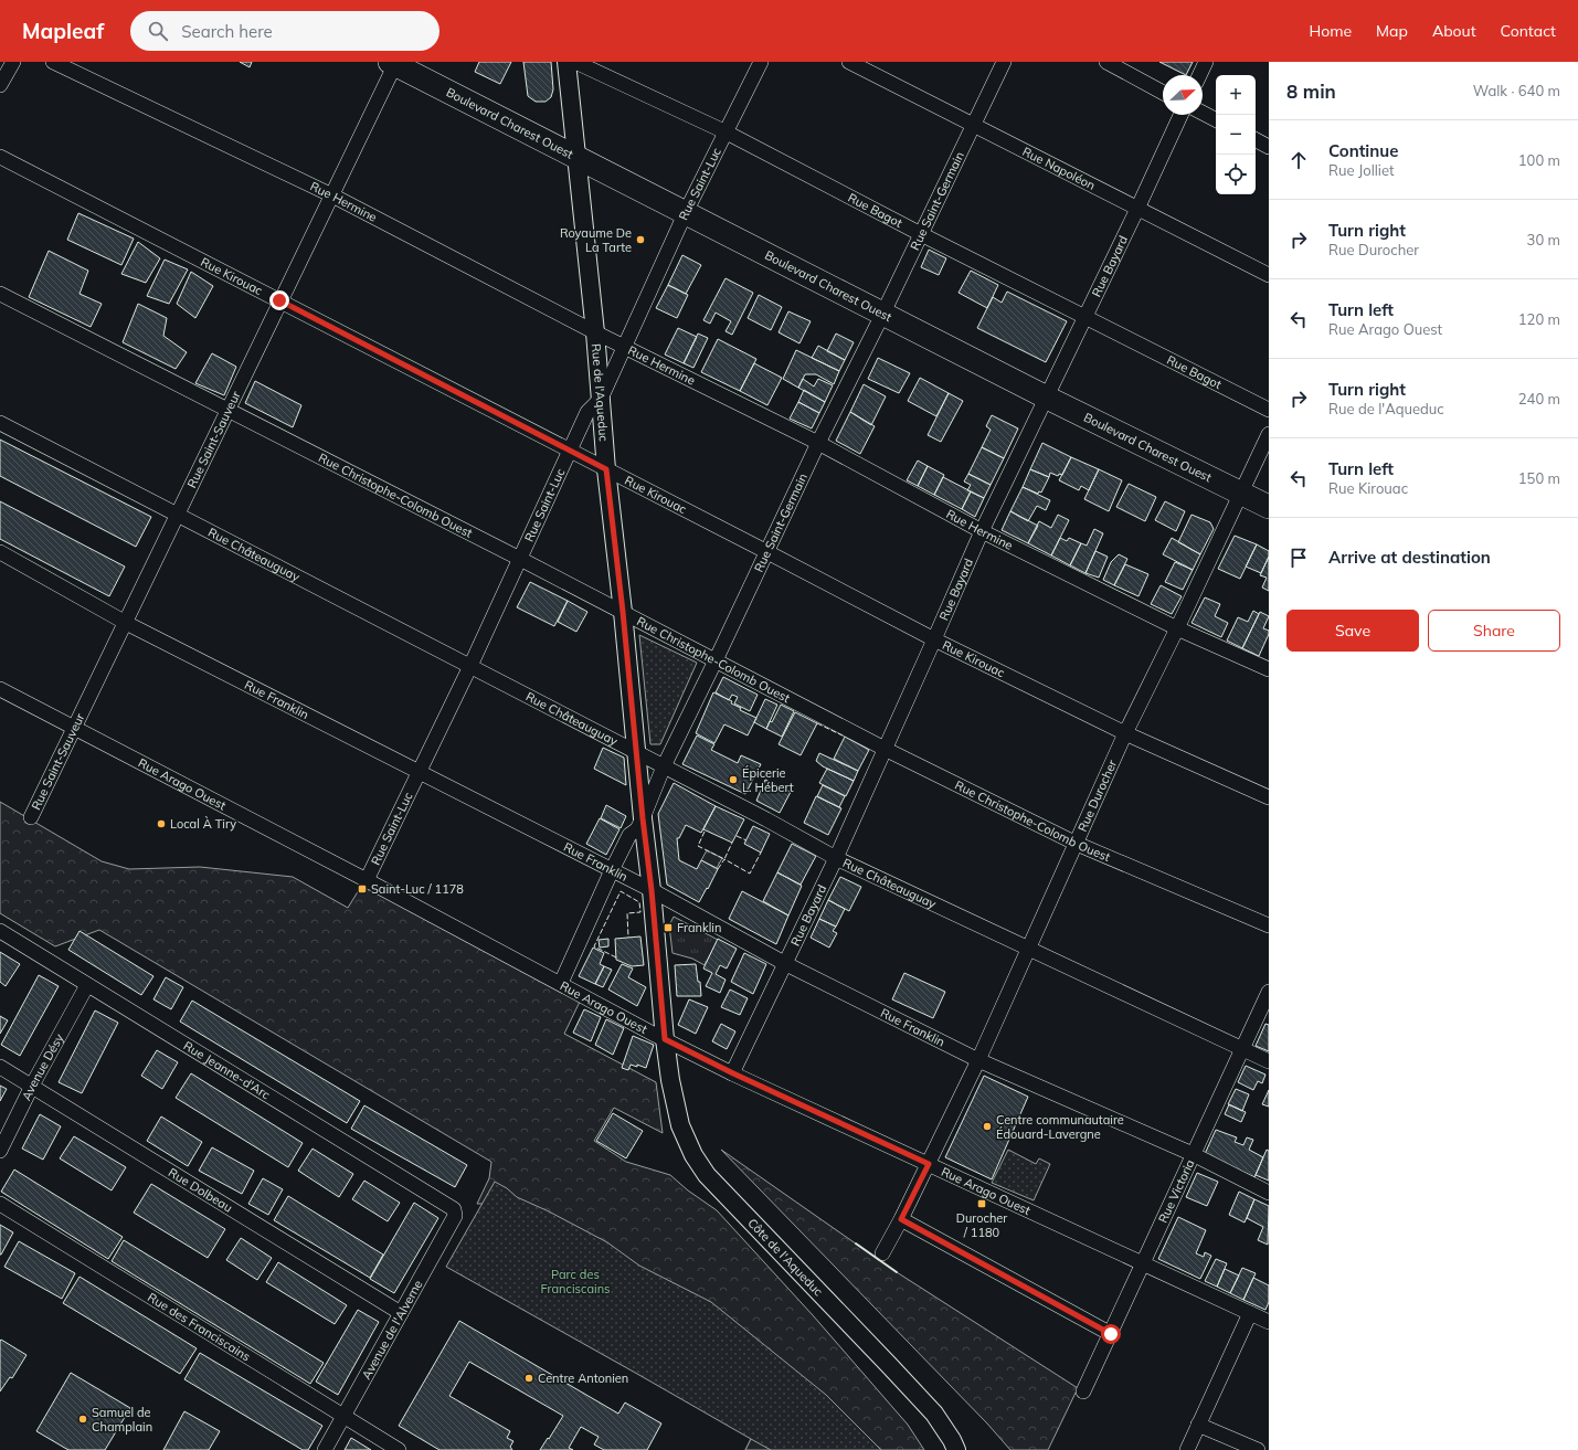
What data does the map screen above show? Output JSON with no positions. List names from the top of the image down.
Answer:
{
  "streets": {
    "main road": ["Boulevard Charest Ouest"],
    "street": [
      "Rue Napoléon",
      "Rue Saint-Luc",
      "Rue Saint-Germain",
      "Rue Hermine",
      "Rue Bagot",
      "Rue Bayard",
      "Rue Kirouac",
      "Rue de l'Aqueduc",
      "Rue Saint-Sauveur",
      "Rue Christophe-Colomb Ouest",
      "Rue Châteauguay",
      "Rue Franklin",
      "Rue Arago Ouest",
      "Rue Durocher",
      "Avenue Désy",
      "Rue Jeanne-d'Arc",
      "Rue Dolbeau",
      "Rue Victoria",
      "Côte de l'Aqueduc",
      "Rue des Franciscains",
      "Avenue de l'Alverne"
    ]
  },
  "crossings": [
    ["Boulevard Charest Ouest", "Rue Saint-Luc"],
    ["Boulevard Charest Ouest", "Rue Saint-Germain"],
    ["Boulevard Charest Ouest", "Rue Bayard"],
    ["Boulevard Charest Ouest", "Rue de l'Aqueduc"],
    ["Boulevard Charest Ouest", "Rue Saint-Sauveur"],
    ["Boulevard Charest Ouest", "Rue Durocher"],
    ["Rue Napoléon", "Rue Saint-Germain"],
    ["Rue Napoléon", "Rue Bayard"],
    ["Rue Saint-Luc", "Rue Hermine"],
    ["Rue Saint-Luc", "Rue Bagot"],
    ["Rue Saint-Luc", "Rue Kirouac"],
    ["Rue Saint-Luc", "Rue de l'Aqueduc"],
    ["Rue Saint-Luc", "Rue Christophe-Colomb Ouest"],
    ["Rue Saint-Luc", "Rue Châteauguay"],
    ["Rue Saint-Luc", "Rue Franklin"],
    ["Rue Saint-Luc", "Rue Arago Ouest"],
    ["Rue Saint-Germain", "Rue Hermine"],
    ["Rue Saint-Germain", "Rue Bagot"],
    ["Rue Saint-Germain", "Rue Kirouac"],
    ["Rue Saint-Germain", "Rue de l'Aqueduc"],
    ["Rue Saint-Germain", "Rue Christophe-Colomb Ouest"],
    ["Rue Saint-Germain", "Rue Châteauguay"],
    ["Rue Saint-Germain", "Rue Franklin"],
    ["Rue Saint-Germain", "Rue Arago Ouest"],
    ["Rue Hermine", "Rue Bayard"],
    ["Rue Hermine", "Rue de l'Aqueduc"],
    ["Rue Hermine", "Rue Saint-Sauveur"],
    ["Rue Hermine", "Rue Durocher"],
    ["Rue Bagot", "Rue Bayard"],
    ["Rue Bayard", "Rue Kirouac"],
    ["Rue Bayard", "Rue Christophe-Colomb Ouest"],
    ["Rue Bayard", "Rue Châteauguay"],
    ["Rue Bayard", "Rue Franklin"],
    ["Rue Bayard", "Rue Arago Ouest"],
    ["Rue Kirouac", "Rue de l'Aqueduc"],
    ["Rue Kirouac", "Rue Saint-Sauveur"],
    ["Rue Kirouac", "Rue Durocher"],
    ["Rue de l'Aqueduc", "Rue Christophe-Colomb Ouest"],
    ["Rue de l'Aqueduc", "Rue Châteauguay"],
    ["Rue de l'Aqueduc", "Rue Franklin"],
    ["Rue de l'Aqueduc", "Rue Arago Ouest"],
    ["Rue de l'Aqueduc", "Côte de l'Aqueduc"],
    ["Rue Saint-Sauveur", "Rue Christophe-Colomb Ouest"],
    ["Rue Saint-Sauveur", "Rue Châteauguay"],
    ["Rue Saint-Sauveur", "Rue Franklin"],
    ["Rue Saint-Sauveur", "Rue Arago Ouest"],
    ["Rue Christophe-Colomb Ouest", "Rue Durocher"],
    ["Rue Châteauguay", "Rue Durocher"],
    ["Rue Châteauguay", "Rue Victoria"],
    ["Rue Franklin", "Rue Durocher"],
    ["Rue Franklin", "Rue Victoria"],
    ["Rue Arago Ouest", "Rue Durocher"],
    ["Rue Arago Ouest", "Rue Victoria"],
    ["Rue Arago Ouest", "Côte de l'Aqueduc"],
    ["Avenue Désy", "Rue Jeanne-d'Arc"],
    ["Avenue Désy", "Rue Dolbeau"],
    ["Rue Jeanne-d'Arc", "Avenue de l'Alverne"],
    ["Rue Dolbeau", "Avenue de l'Alverne"],
    ["Rue des Franciscains", "Avenue de l'Alverne"]
  ],
  "parks": ["Parc des Franciscains"],
  "places": {
    "other": [
      "Royaume De La Tarte",
      "Épicerie L. Hébert",
      "Local À Tiry",
      "Centre communautaire Édouard-Lavergne",
      "Centre Antonien",
      "Samuel de Champlain"
    ],
    "transit": ["Saint-Luc / 1178", "Franklin", "Durocher / 1180"]
  },
  "north": "top right",
  "page": {
    "header": "Mapleaf",
    "search": "Search here",
    "nav": [
      "Home",
      "Map",
      "About",
      "Contact"
    ],
    "heading": ["8 min", "Walk · 640 m"],
    "map_buttons": ["+", "−"],
    "list": [
      ["Continue", "Rue Jolliet", "100 m"],
      ["Turn right", "Rue Durocher", "30 m"],
      ["Turn left", "Rue Arago Ouest", "120 m"],
      ["Turn right", "Rue de l'Aqueduc", "240 m"],
      ["Turn left", "Rue Kirouac", "150 m"],
      "Arrive at destination"
    ],
    "buttons": ["Save", "Share"]
  }
}
